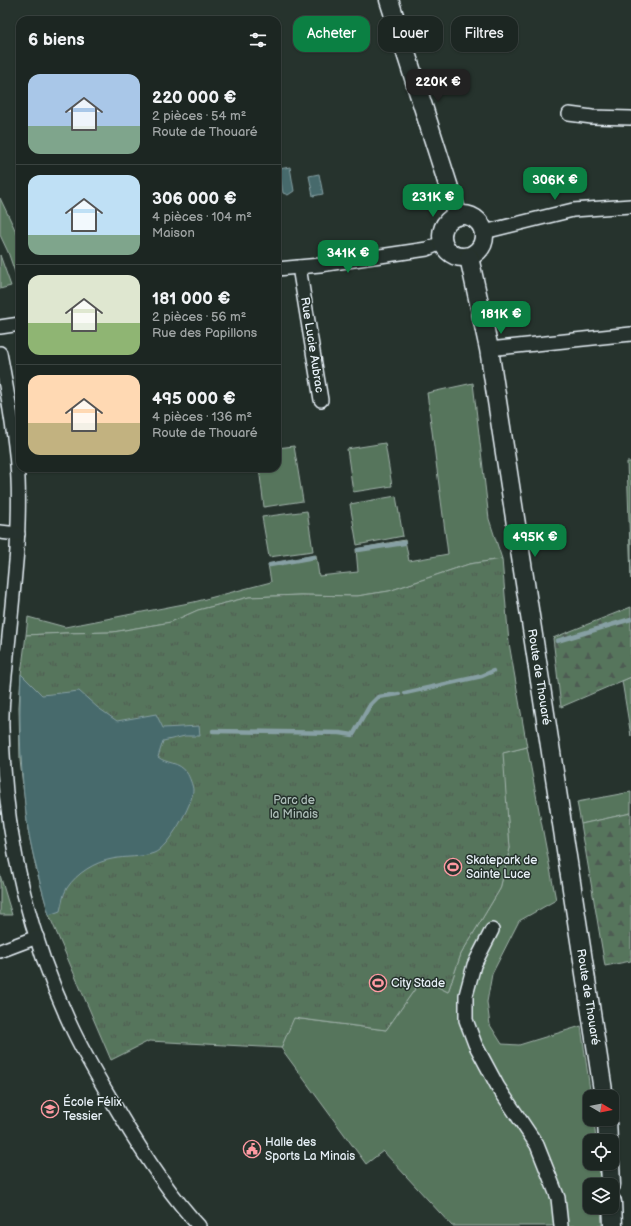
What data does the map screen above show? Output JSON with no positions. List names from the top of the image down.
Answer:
{
  "streets": {
    "street": ["Rue Lucie Aubrac", "Route de Thouaré"]
  },
  "parks": ["Parc de la Minais"],
  "places": {
    "sports": ["Skatepark de Sainte Luce", "City Stade"],
    "school or university": ["École Félix Tessier"],
    "public building": ["Halle des Sports La Minais"]
  },
  "north": "right",
  "page": {
    "chip": ["Acheter", "Louer", "Filtres"],
    "heading": "6 biens",
    "list": [
      {
        "name": "220 000 €",
        "note": "2 pièces · 54 m² · Route de Thouaré"
      },
      {
        "name": "306 000 €",
        "note": "4 pièces · 104 m² · Maison"
      },
      {
        "name": "181 000 €",
        "note": "2 pièces · 56 m² · Rue des Papillons"
      },
      {
        "name": "495 000 €",
        "note": "4 pièces · 136 m² · Route de Thouaré"
      }
    ],
    "price": [
      "220K €",
      "306K €",
      "231K €",
      "341K €",
      "181K €",
      "495K €"
    ]
  }
}
